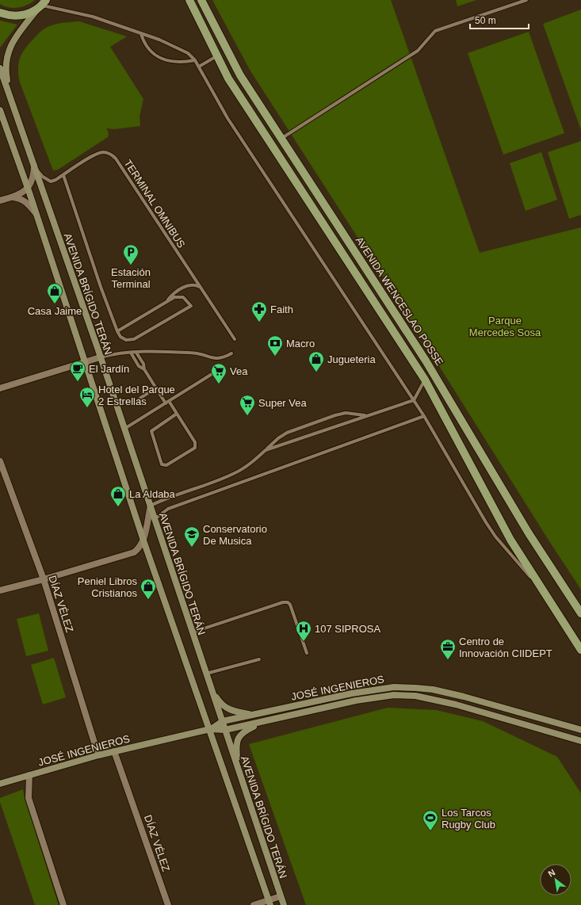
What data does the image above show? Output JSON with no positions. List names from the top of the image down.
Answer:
{
  "streets": {
    "main road": ["AVENIDA BRÍGIDO TERÁN", "AVENIDA WENCESLAO POSSE", "JOSÉ INGENIEROS"],
    "street": ["DÍAZ VÉLEZ"],
    "lane": ["TERMINAL OMNIBUS"]
  },
  "crossings": [
    ["TERMINAL OMNIBUS", "AVENIDA BRÍGIDO TERÁN"],
    ["AVENIDA BRÍGIDO TERÁN", "JOSÉ INGENIEROS"],
    ["DÍAZ VÉLEZ", "JOSÉ INGENIEROS"]
  ],
  "parks": ["Parque Mercedes Sosa"],
  "places": {
    "parking": ["Estación Terminal"],
    "shop": [
      "Casa Jaime",
      "Jugueteria",
      "La Aldaba",
      "Peniel Libros Cristianos"
    ],
    "pharmacy": ["Faith"],
    "bank": ["Macro"],
    "cafe": ["El Jardín"],
    "supermarket": ["Vea", "Super Vea"],
    "hotel": ["Hotel del Parque 2 Estrellas"],
    "school or university": ["Conservatorio De Musica"],
    "hospital": ["107 SIPROSA"],
    "office": ["Centro de Innovación CIIDEPT"],
    "sports": ["Los Tarcos Rugby Club"]
  },
  "scale_bar": "50 m",
  "north": "top left"
}
